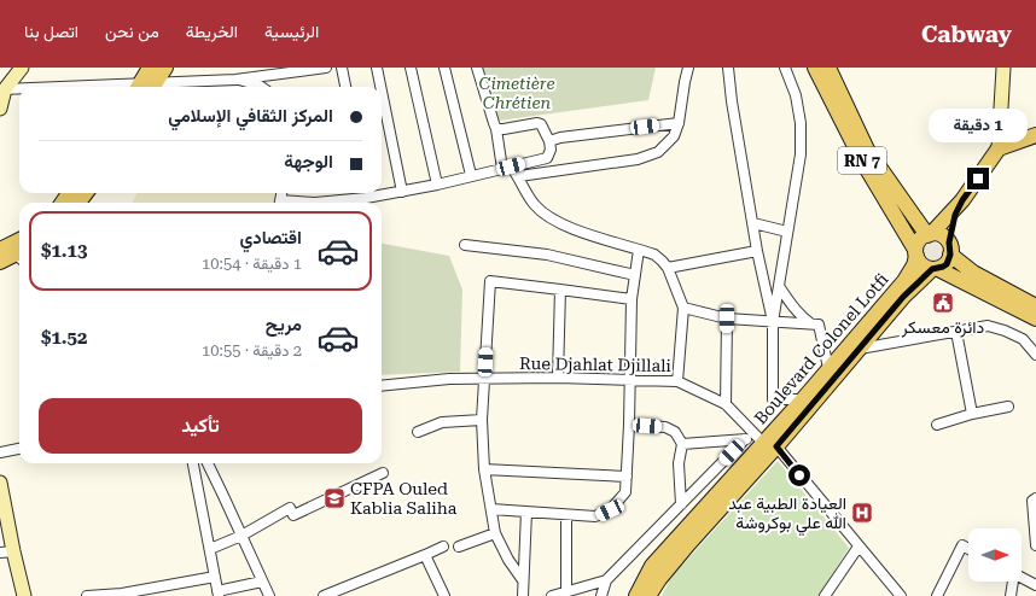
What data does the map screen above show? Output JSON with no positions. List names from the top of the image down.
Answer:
{
  "streets": {
    "main road": ["RN 7", "Boulevard Colonel Lotfi"],
    "street": ["Rue Djahlat Djillali"]
  },
  "crossings": [
    ["RN 7", "Boulevard Colonel Lotfi"],
    ["Boulevard Colonel Lotfi", "Rue Djahlat Djillali"]
  ],
  "parks": ["Cimetière Chrétien"],
  "places": {
    "public building": ["دائرة معسكر"],
    "school or university": ["CFPA Ouled Kablia Saliha"],
    "hospital": ["العيادة الطبية عبد الله علي بوكروشة"]
  },
  "north": "right",
  "page": {
    "header": "Cabway",
    "nav": [
      "الرئيسية",
      "الخريطة",
      "من نحن",
      "اتصل بنا"
    ],
    "banner": ["المركز الثقافي الإسلامي", "الوجهة"],
    "bubble": "1 دقيقة",
    "list": [
      {
        "name": "اقتصادي",
        "note": "1 دقيقة · 10:54",
        "value": "$1.13"
      },
      {
        "name": "مريح",
        "note": "2 دقيقة · 10:55",
        "value": "$1.52"
      }
    ],
    "buttons": "تأكيد"
  }
}
